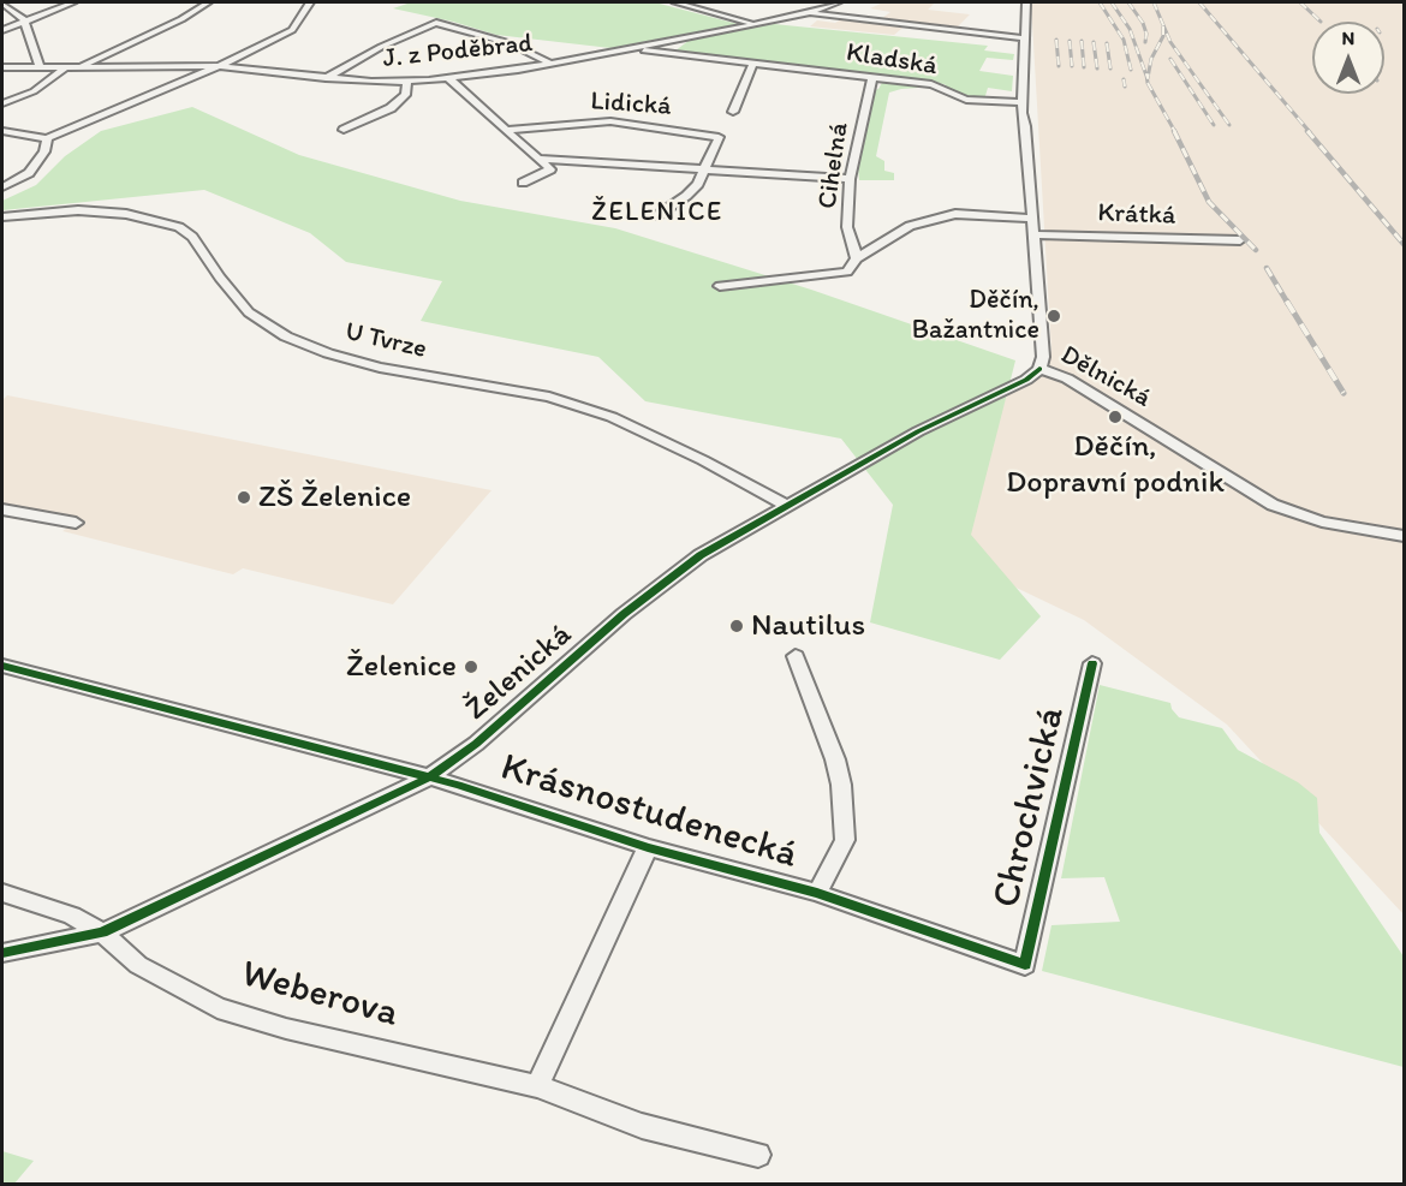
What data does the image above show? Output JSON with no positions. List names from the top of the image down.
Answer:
{
  "streets": {
    "street": [
      "J. z Poděbrad",
      "Kladská",
      "Lidická",
      "Cihelná",
      "Krátká",
      "U Tvrze",
      "Dělnická",
      "Želenická",
      "Chrochvická",
      "Krásnostudenecká",
      "Weberova"
    ]
  },
  "crossings": [
    ["J. z Poděbrad", "Kladská"],
    ["Kladská", "Cihelná"],
    ["Kladská", "Dělnická"],
    ["Lidická", "Cihelná"],
    ["Krátká", "Dělnická"],
    ["U Tvrze", "Želenická"],
    ["Dělnická", "Želenická"],
    ["Želenická", "Krásnostudenecká"],
    ["Želenická", "Weberova"],
    ["Chrochvická", "Krásnostudenecká"]
  ],
  "districts": ["ŽELENICE"],
  "places": [
    "Děčín, Bažantnice",
    "Děčín, Dopravní podnik",
    "ZŠ Želenice",
    "Nautilus",
    "Želenice"
  ],
  "north": "top"
}
